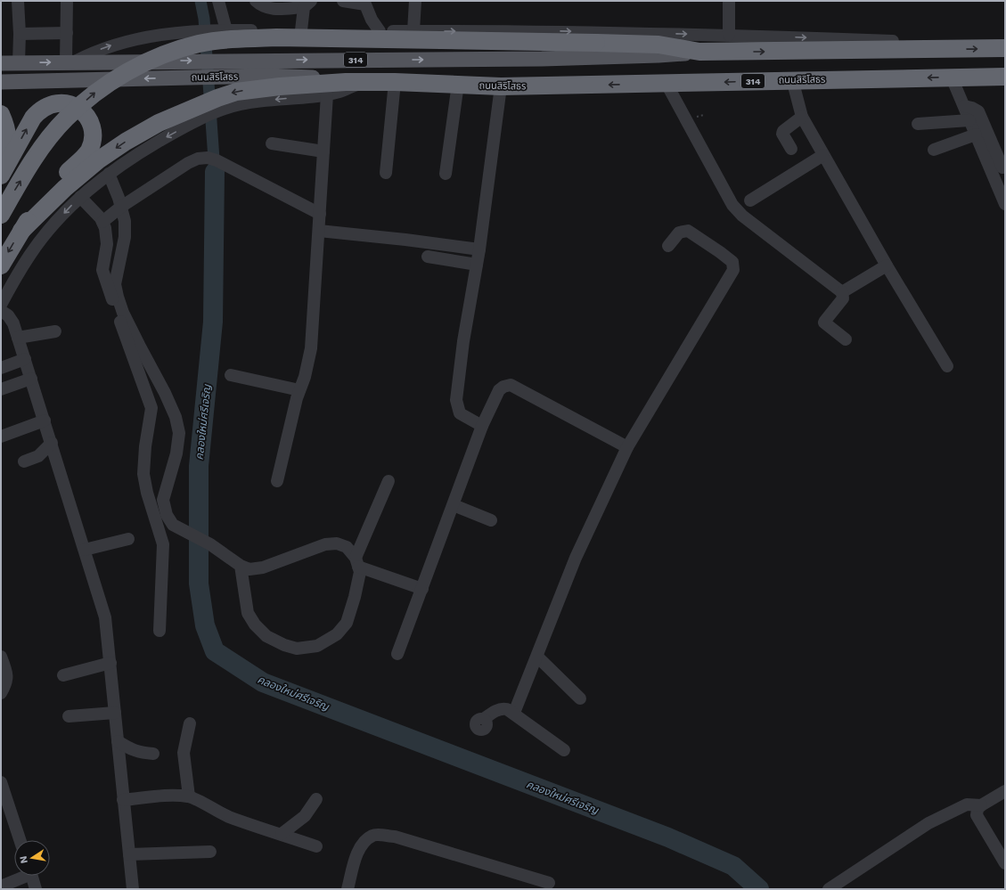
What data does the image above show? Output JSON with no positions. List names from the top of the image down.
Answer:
{
  "streets": {
    "highway": ["314", "ถนนสิริโสธร"]
  },
  "water": ["คลองใหม่ศรีเจริญ"],
  "north": "left"
}
